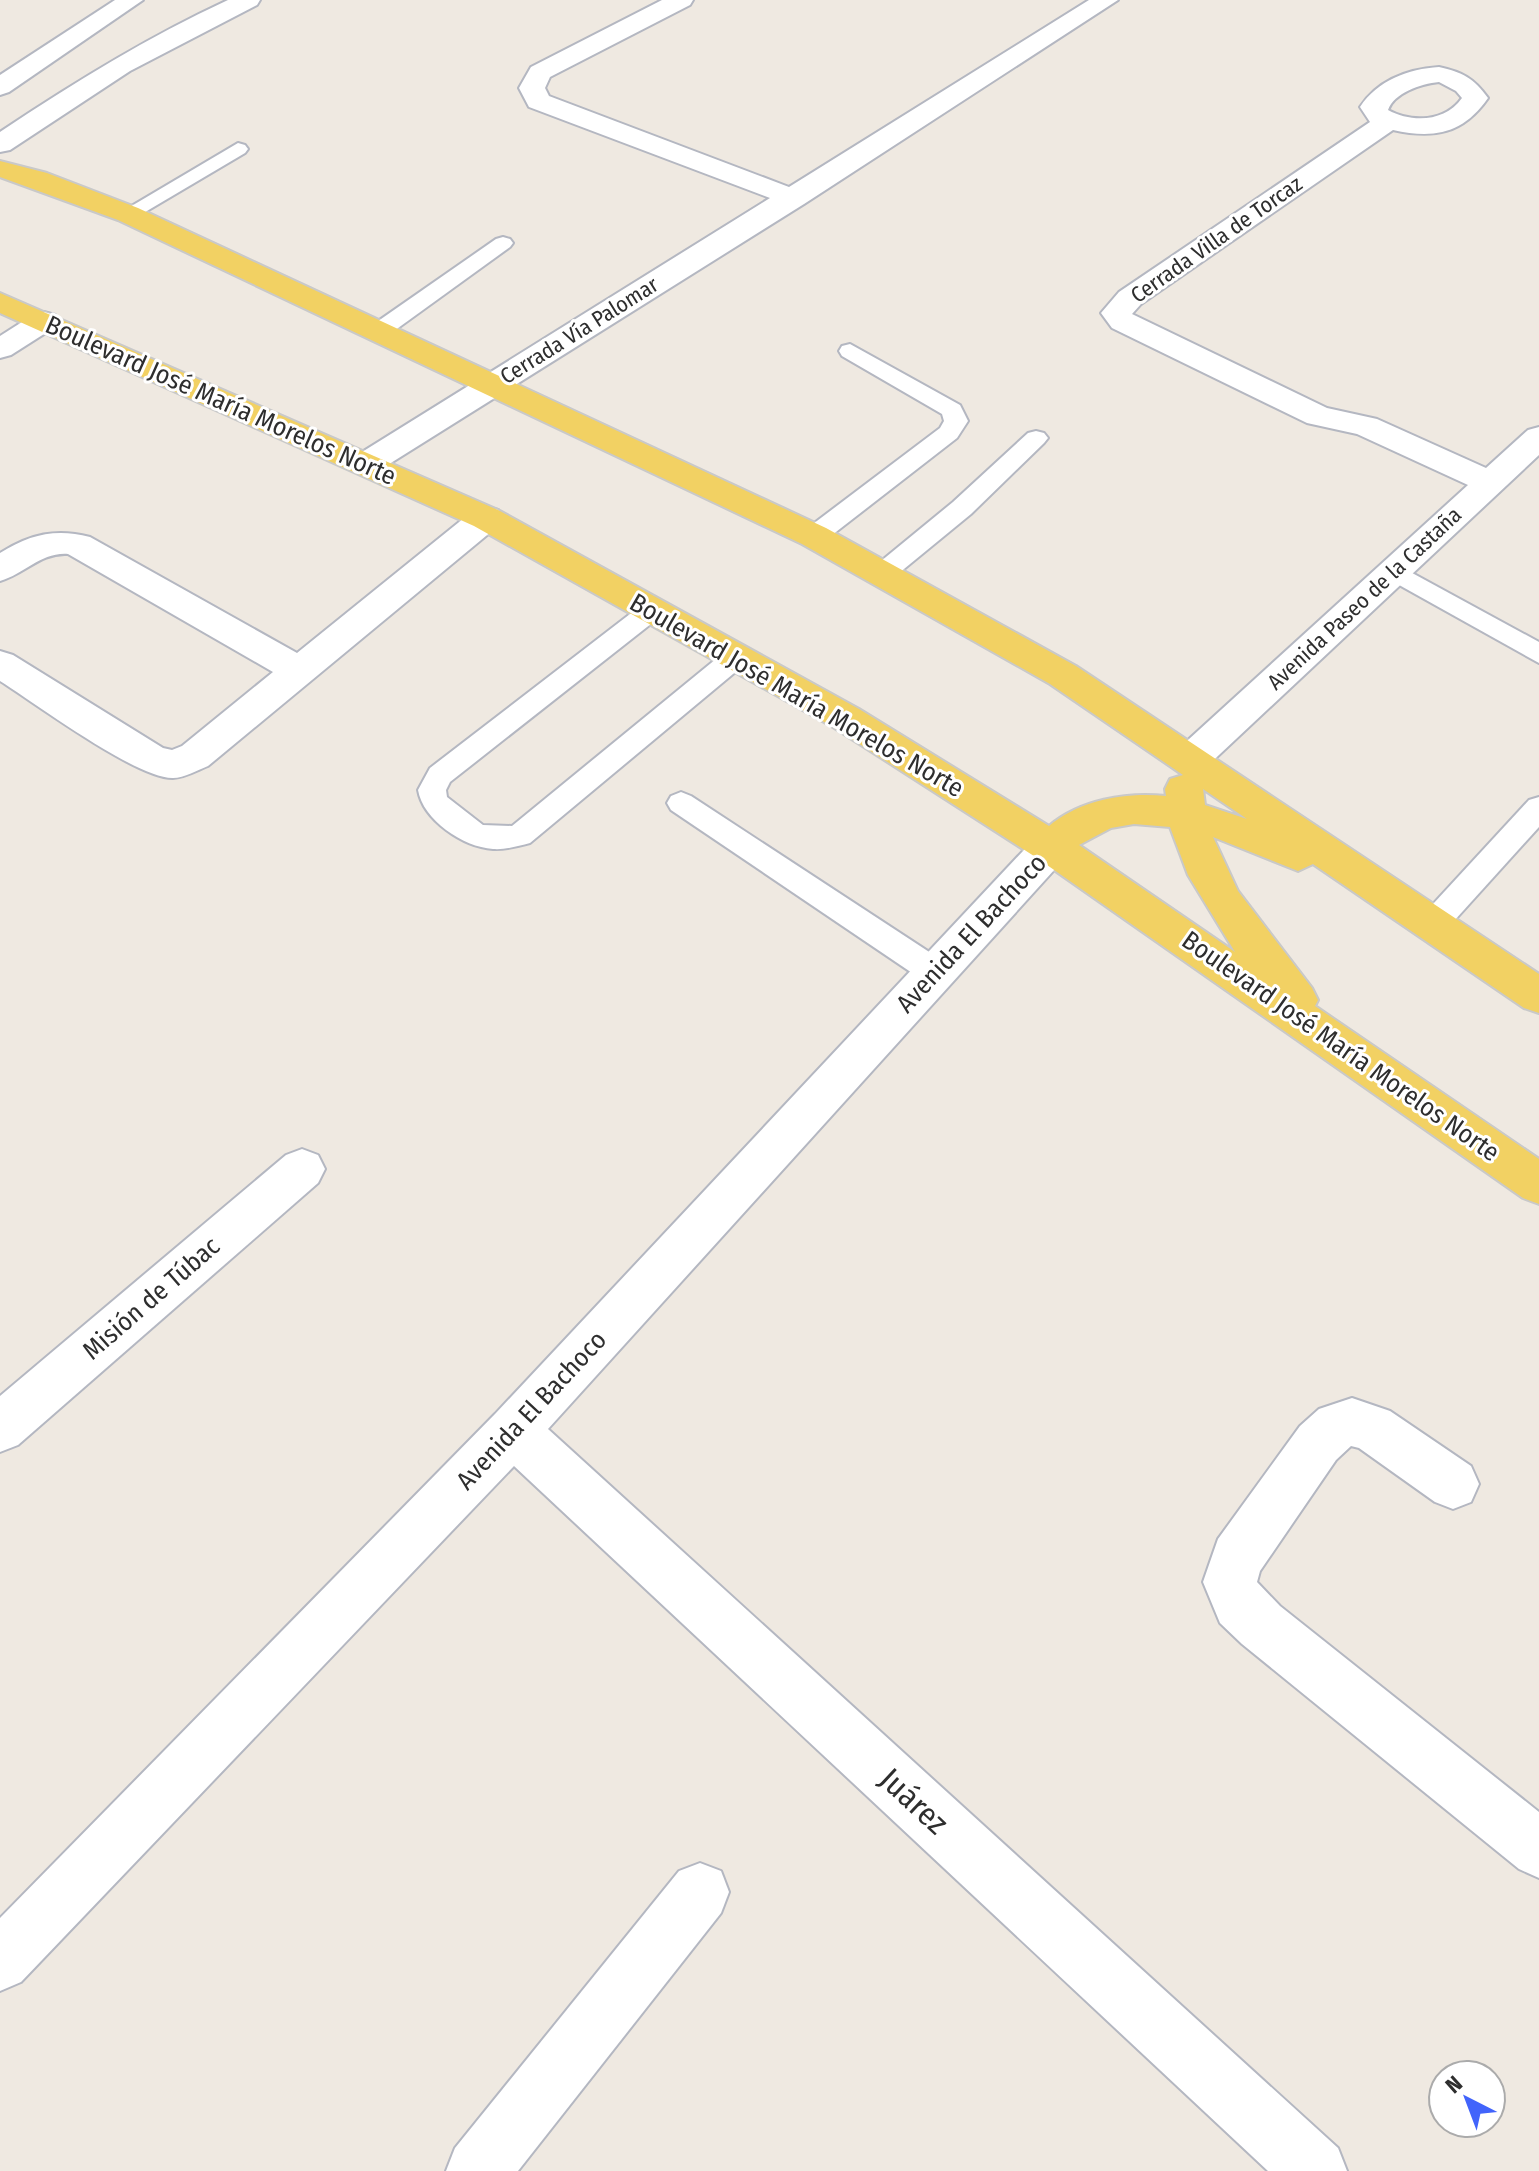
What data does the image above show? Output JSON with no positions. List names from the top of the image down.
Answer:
{
  "streets": {
    "main road": ["Boulevard José María Morelos Norte"],
    "street": [
      "Cerrada Villa de Torcaz",
      "Cerrada Vía Palomar",
      "Avenida Paseo de la Castaña",
      "Avenida El Bachoco",
      "Misión de Túbac",
      "Juárez"
    ]
  },
  "crossings": [
    ["Cerrada Villa de Torcaz", "Avenida Paseo de la Castaña"],
    ["Cerrada Vía Palomar", "Boulevard José María Morelos Norte"],
    ["Boulevard José María Morelos Norte", "Avenida El Bachoco"],
    ["Avenida El Bachoco", "Juárez"]
  ],
  "north": "top left"
}
